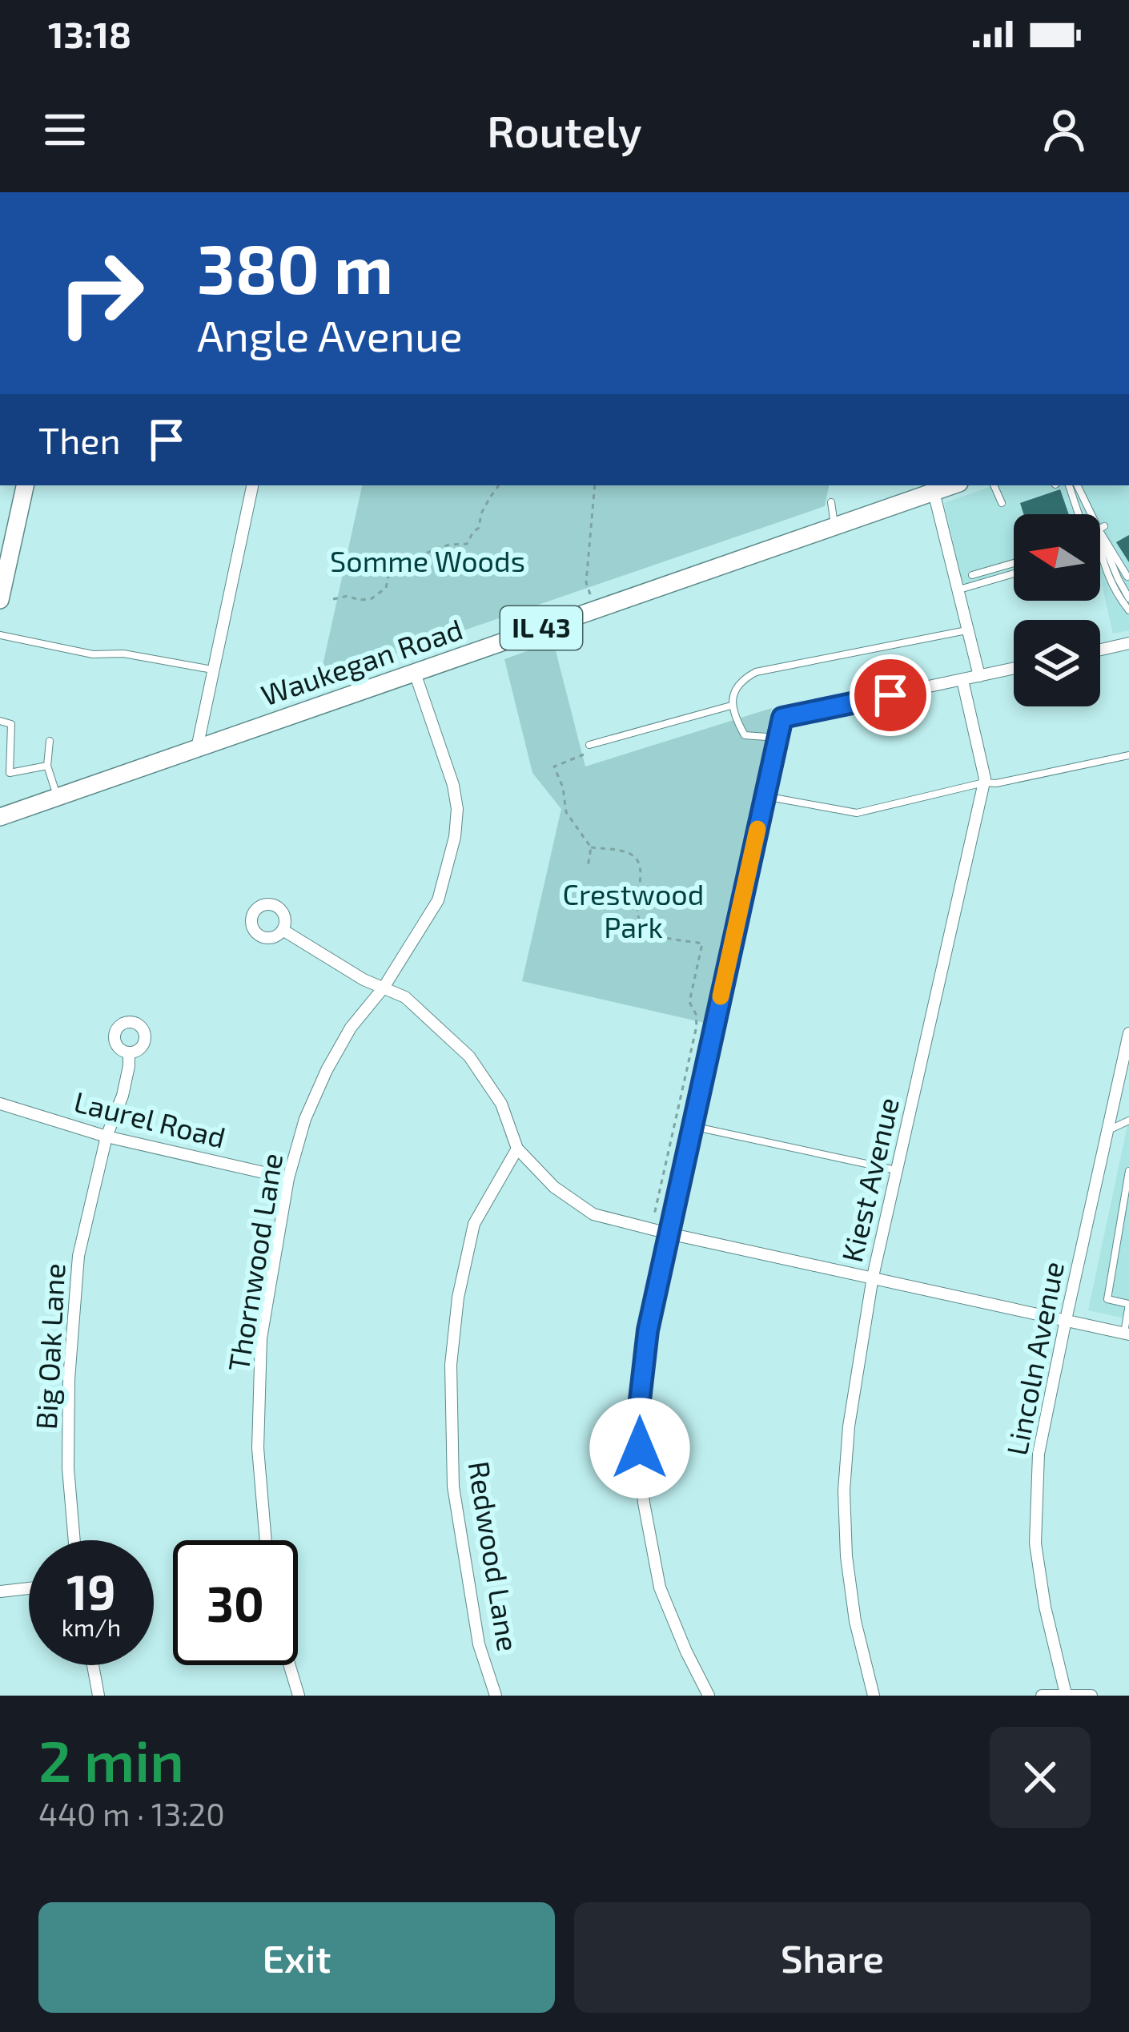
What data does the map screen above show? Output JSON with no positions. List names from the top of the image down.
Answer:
{
  "streets": {
    "main road": ["IL 43", "Waukegan Road"],
    "street": [
      "Laurel Road",
      "Kiest Avenue",
      "Thornwood Lane",
      "Big Oak Lane",
      "Lincoln Avenue",
      "Redwood Lane"
    ]
  },
  "crossings": [
    ["Waukegan Road", "Thornwood Lane"],
    ["Laurel Road", "Thornwood Lane"],
    ["Laurel Road", "Big Oak Lane"]
  ],
  "parks": ["Somme Woods", "Crestwood Park"],
  "north": "left",
  "page": {
    "status": "13:18",
    "header": "Routely",
    "turn": ["380 m", "Angle Avenue"],
    "then": "Then",
    "speed": "19 km/h",
    "limit": "30",
    "heading": ["2 min", "440 m · 13:20"],
    "buttons": ["Exit", "Share"]
  }
}
